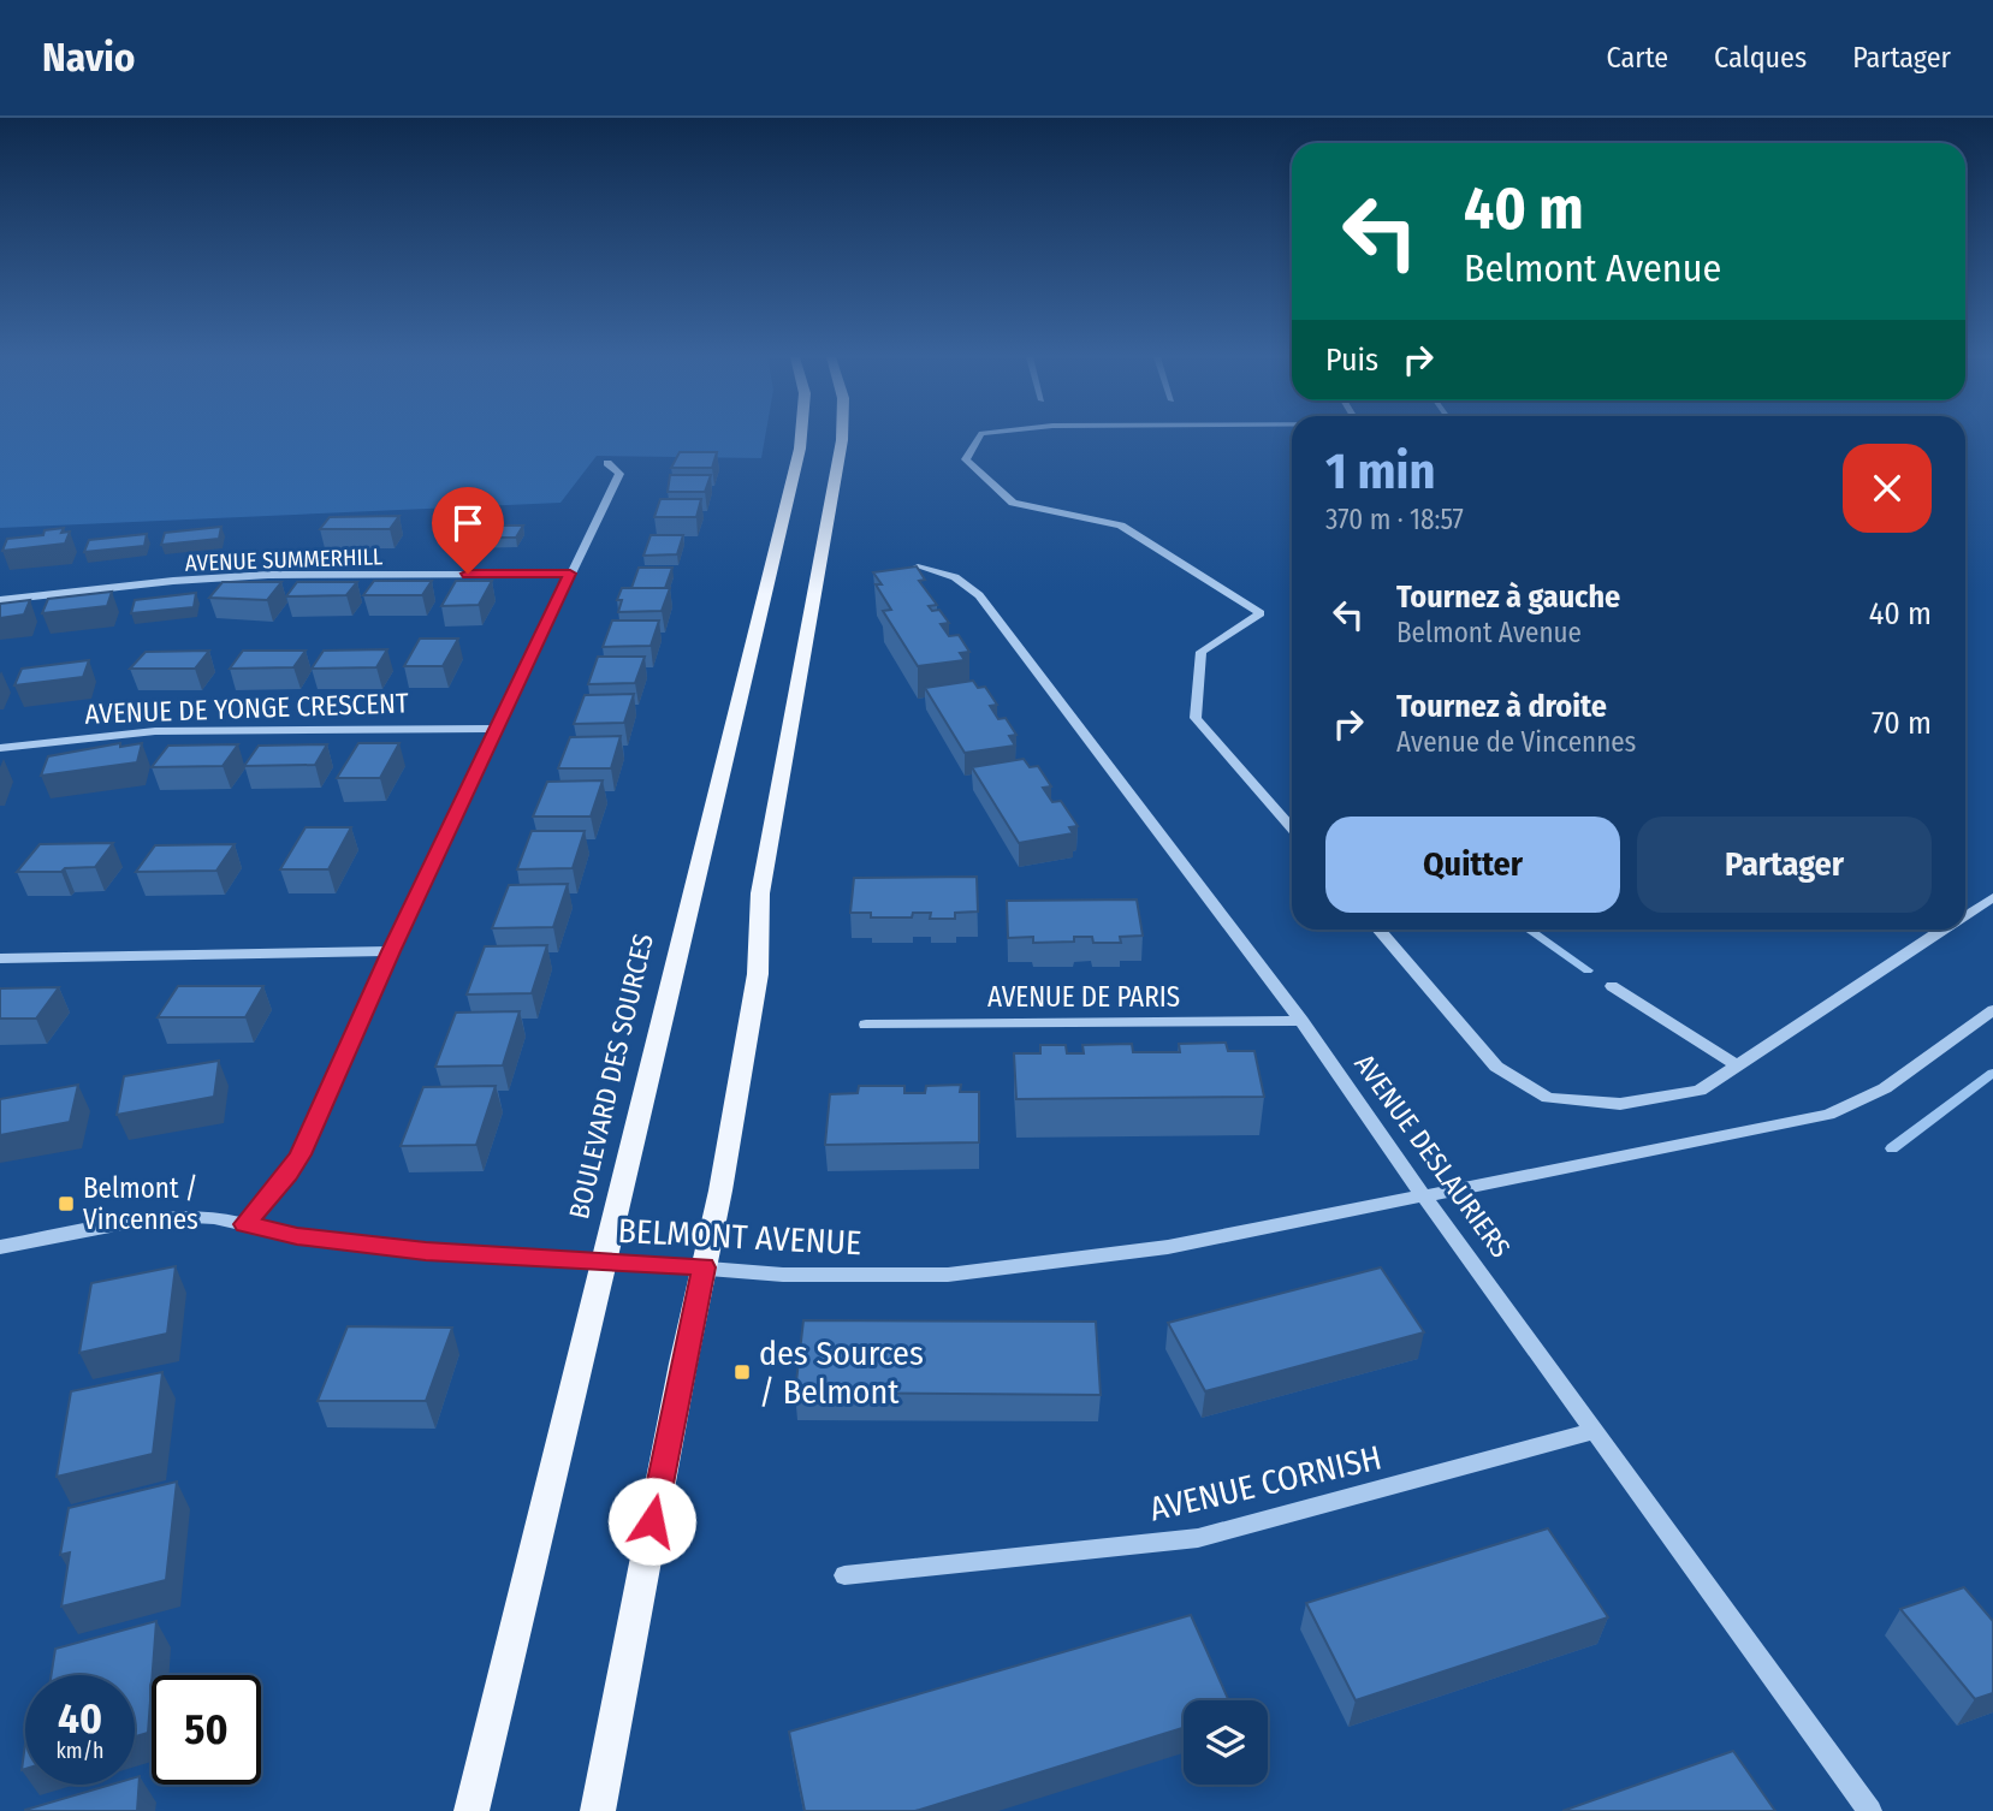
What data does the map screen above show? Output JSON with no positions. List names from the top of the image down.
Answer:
{
  "streets": {
    "main road": ["BOULEVARD DES SOURCES"],
    "street": [
      "AVENUE SUMMERHILL",
      "AVENUE DE YONGE CRESCENT",
      "AVENUE DE PARIS",
      "AVENUE DESLAURIERS",
      "BELMONT AVENUE",
      "AVENUE CORNISH"
    ]
  },
  "crossings": [
    ["AVENUE DE PARIS", "AVENUE DESLAURIERS"],
    ["BOULEVARD DES SOURCES", "BELMONT AVENUE"],
    ["AVENUE DESLAURIERS", "BELMONT AVENUE"],
    ["AVENUE DESLAURIERS", "AVENUE CORNISH"]
  ],
  "places": {
    "transit": ["Belmont / Vincennes", "des Sources / Belmont"]
  },
  "page": {
    "header": "Navio",
    "nav": ["Carte", "Calques", "Partager"],
    "turn": ["40 m", "Belmont Avenue"],
    "then": "Puis",
    "heading": ["1 min", "370 m · 18:57"],
    "list": [
      {
        "name": "Tournez à gauche",
        "note": "Belmont Avenue",
        "value": "40 m"
      },
      {
        "name": "Tournez à droite",
        "note": "Avenue de Vincennes",
        "value": "70 m"
      }
    ],
    "buttons": ["Quitter", "Partager"],
    "speed": "40 km/h",
    "limit": "50"
  }
}
